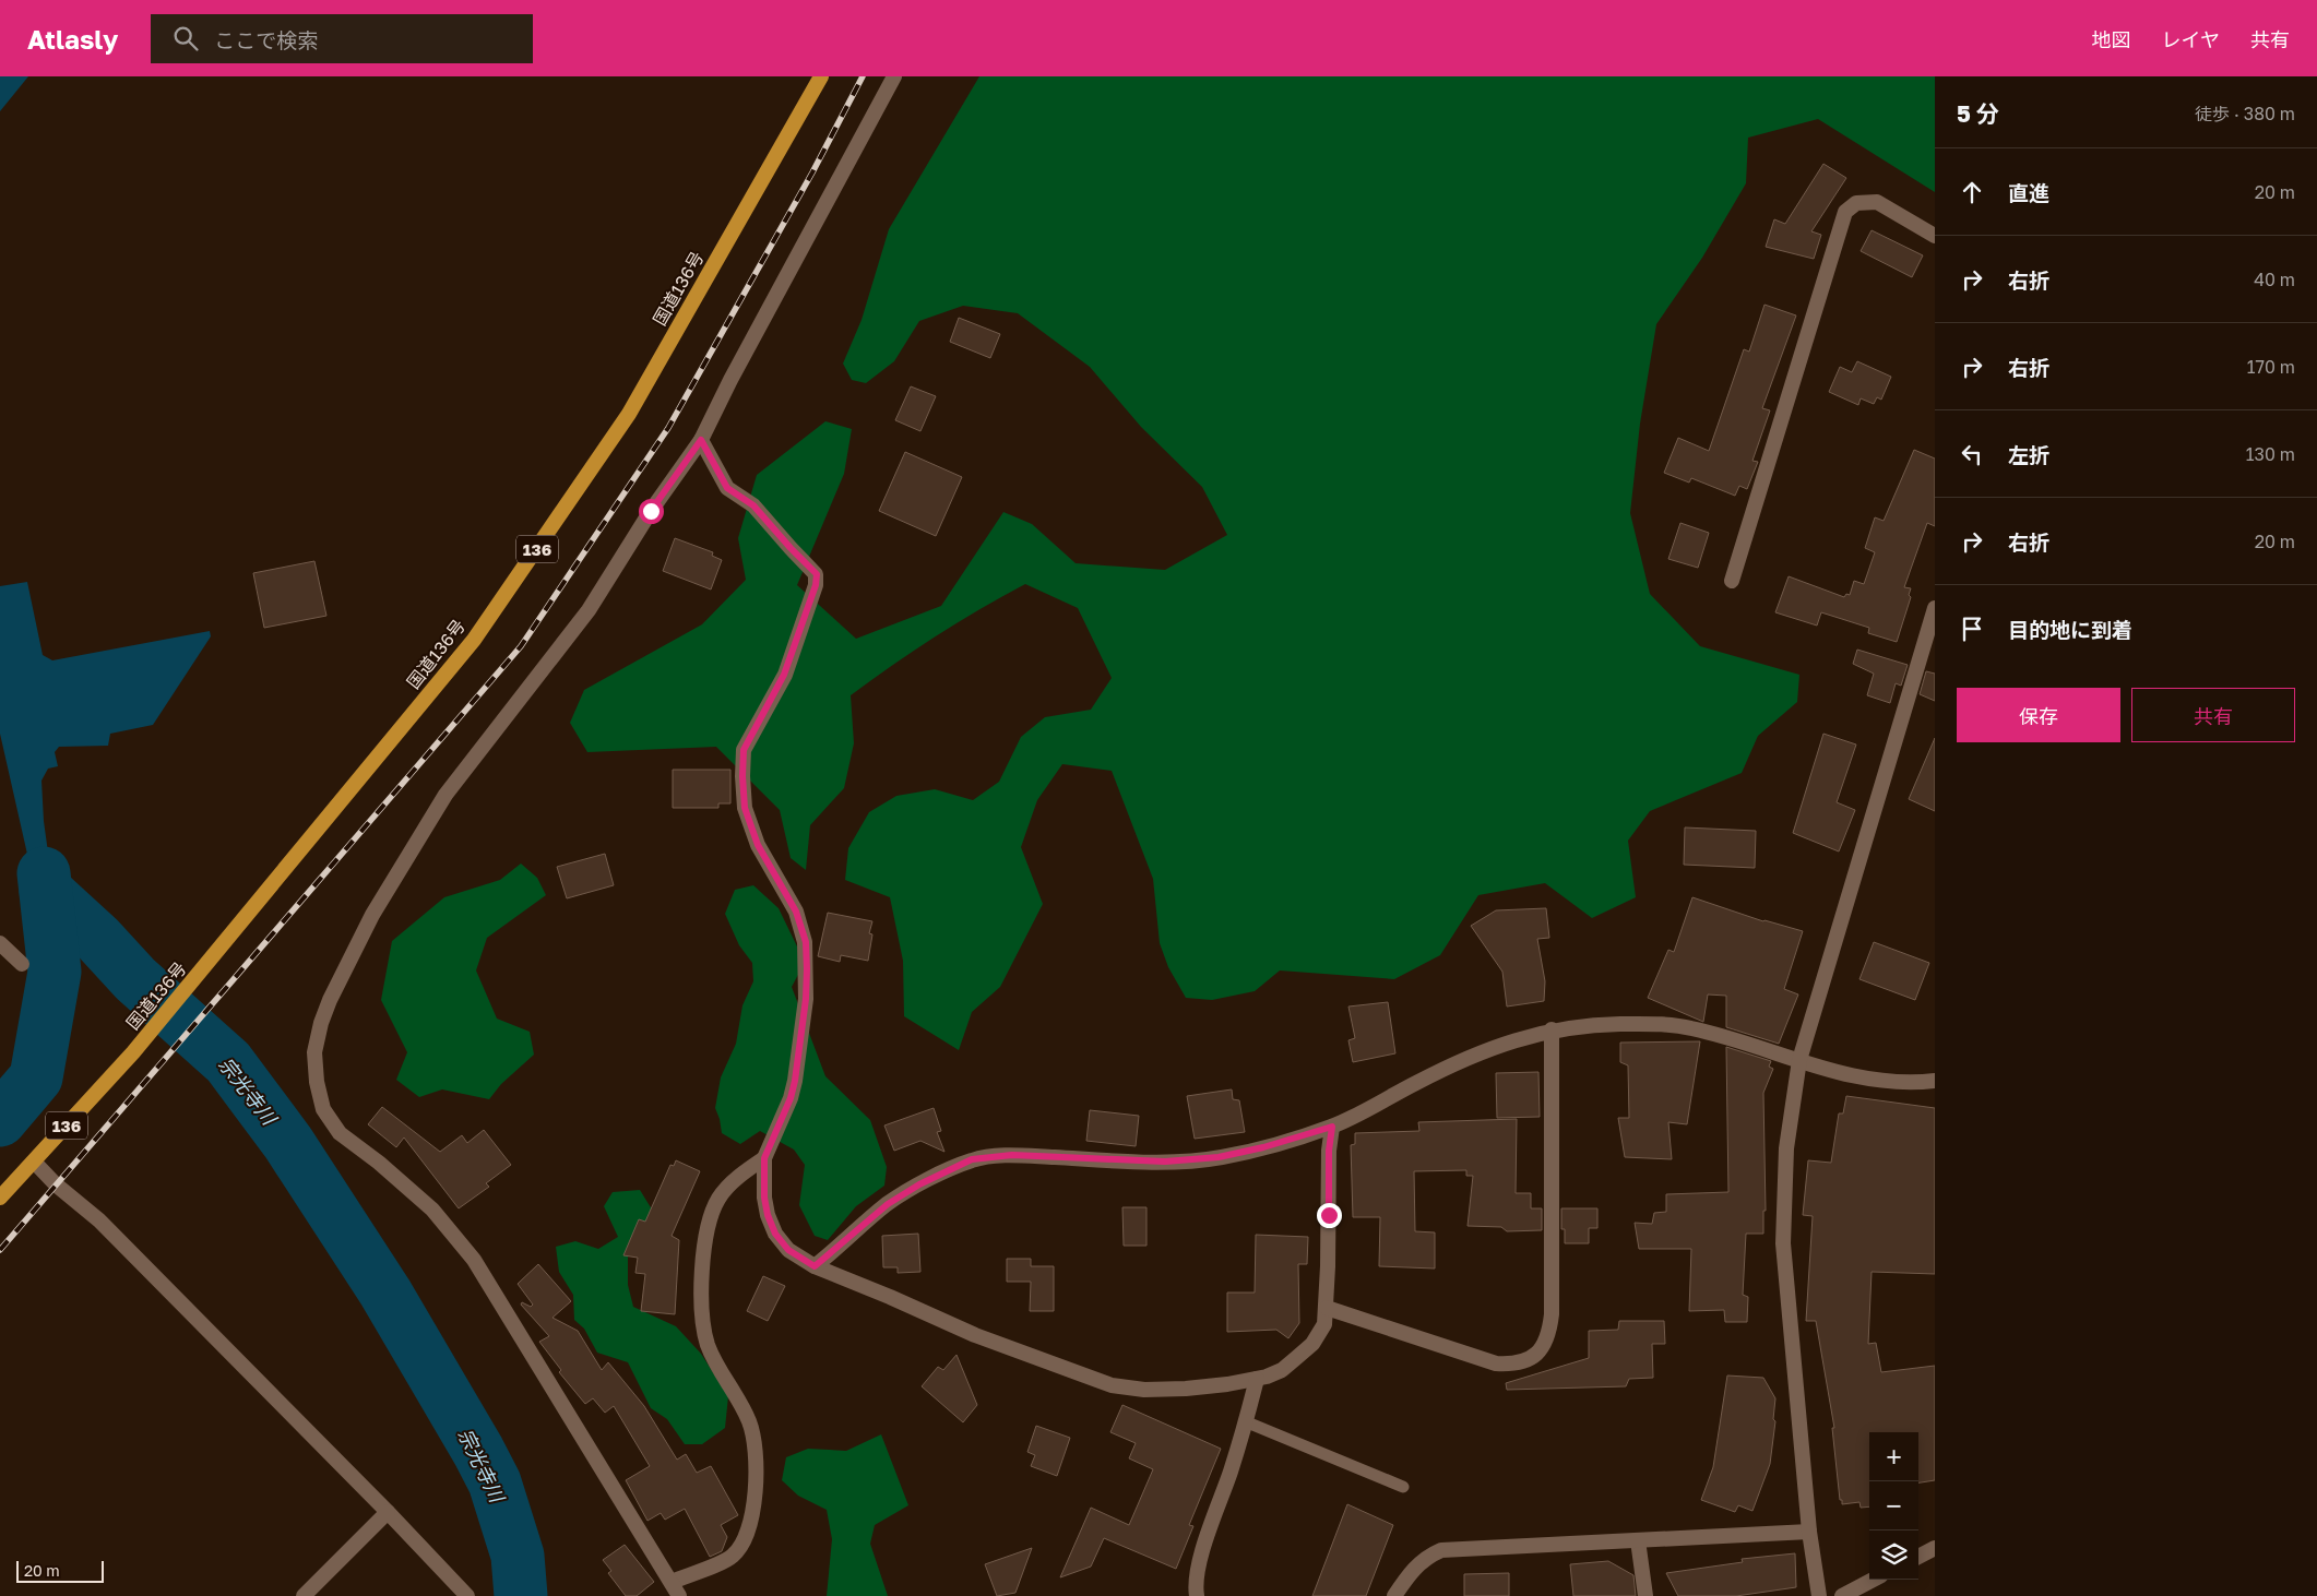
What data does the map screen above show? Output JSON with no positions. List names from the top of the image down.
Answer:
{
  "streets": {
    "highway": ["国道136号", "136"]
  },
  "water": ["宗光寺川"],
  "scale_bar": "20 m",
  "page": {
    "header": "Atlasly",
    "search": "ここで検索",
    "nav": ["地図", "レイヤ", "共有"],
    "heading": ["5 分", "徒歩 · 380 m"],
    "list": [
      ["直進", "20 m"],
      ["右折", "40 m"],
      ["右折", "170 m"],
      ["左折", "130 m"],
      ["右折", "20 m"],
      "目的地に到着"
    ],
    "buttons": ["保存", "共有"],
    "map_buttons": ["+", "−"],
    "scale": "20 m"
  }
}
